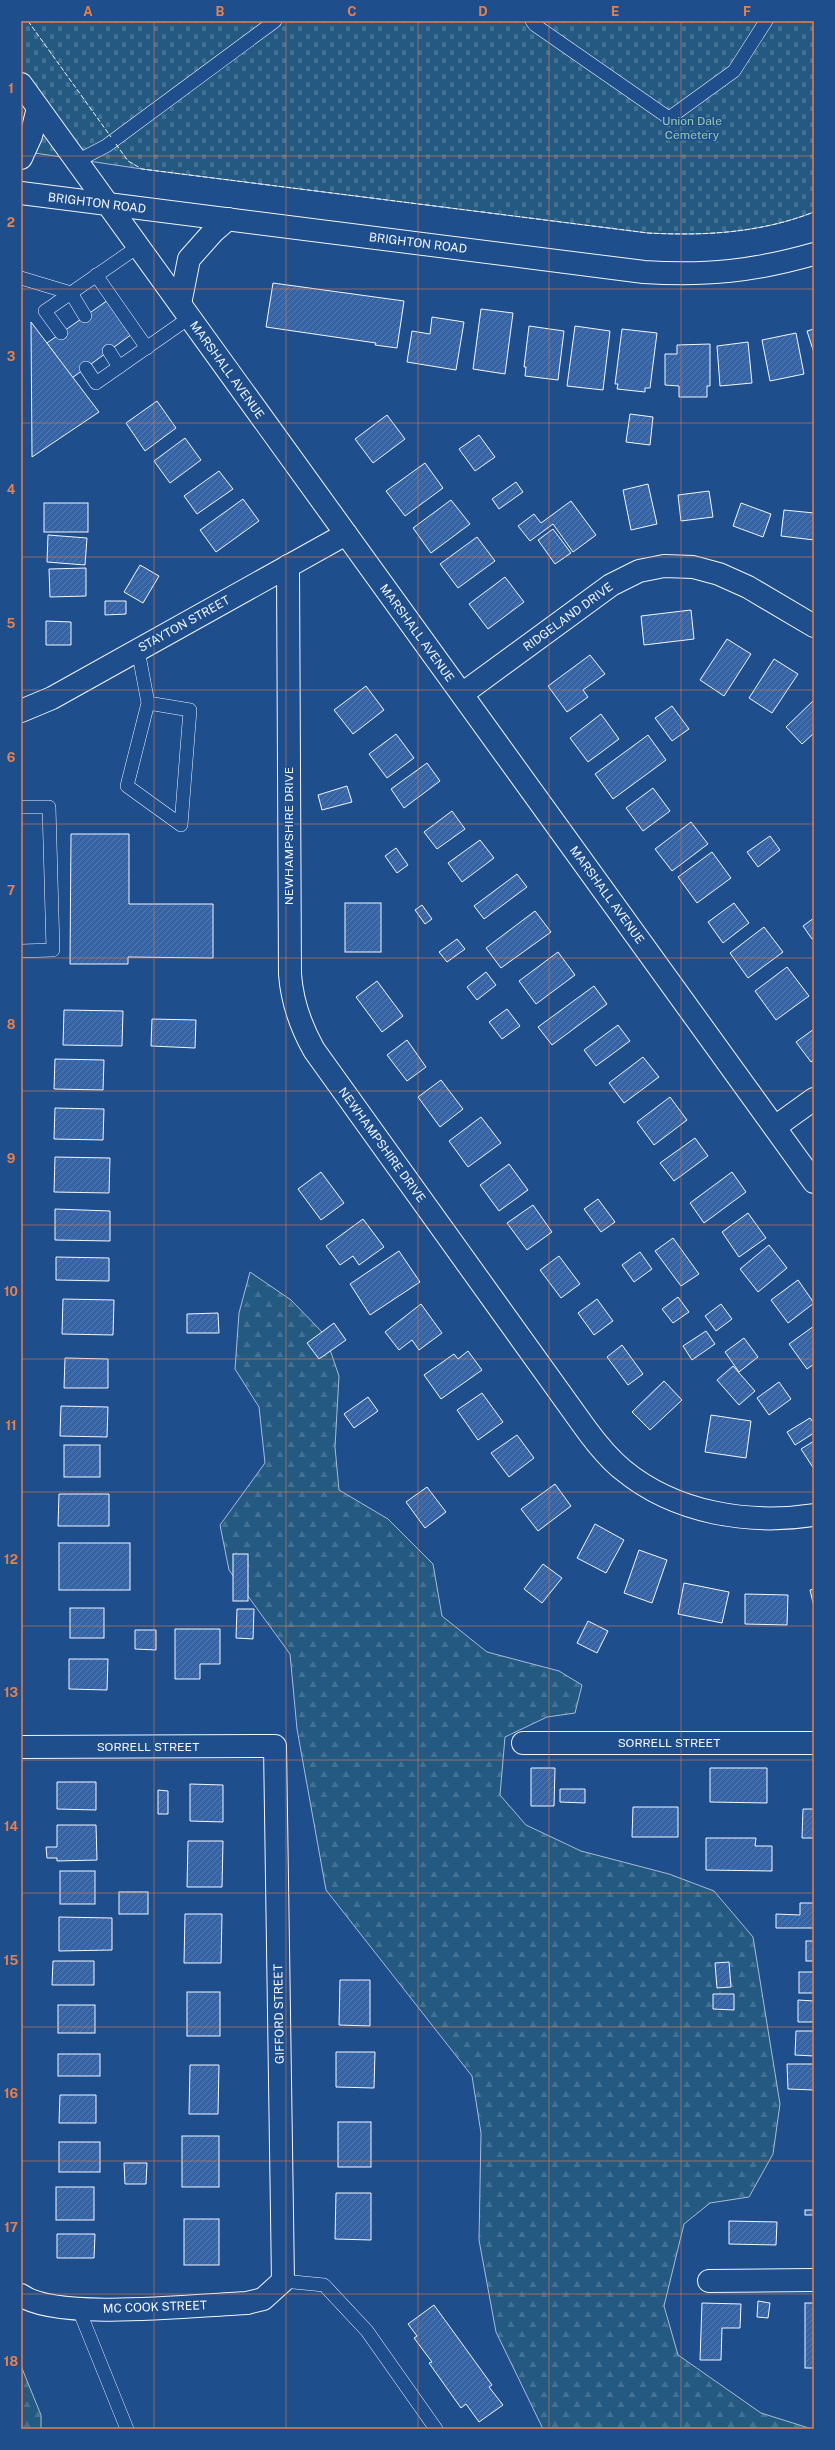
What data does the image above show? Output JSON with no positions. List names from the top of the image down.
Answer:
{
  "streets": {
    "street": [
      "BRIGHTON ROAD",
      "MARSHALL AVENUE",
      "RIDGELAND DRIVE",
      "STAYTON STREET",
      "NEWHAMPSHIRE DRIVE",
      "SORRELL STREET",
      "GIFFORD STREET",
      "MC COOK STREET"
    ]
  },
  "crossings": [
    ["BRIGHTON ROAD", "MARSHALL AVENUE"],
    ["MARSHALL AVENUE", "RIDGELAND DRIVE"],
    ["MARSHALL AVENUE", "STAYTON STREET"],
    ["STAYTON STREET", "NEWHAMPSHIRE DRIVE"],
    ["SORRELL STREET", "GIFFORD STREET"],
    ["GIFFORD STREET", "MC COOK STREET"]
  ],
  "parks": ["Union Dale Cemetery"],
  "grid": {
    "columns": [
      "A",
      "B",
      "C",
      "D",
      "E",
      "F"
    ],
    "rows": [
      "1",
      "2",
      "3",
      "4",
      "5",
      "6",
      "7",
      "8",
      "9",
      "10",
      "11",
      "12",
      "13",
      "14",
      "15",
      "16",
      "17",
      "18"
    ]
  }
}
